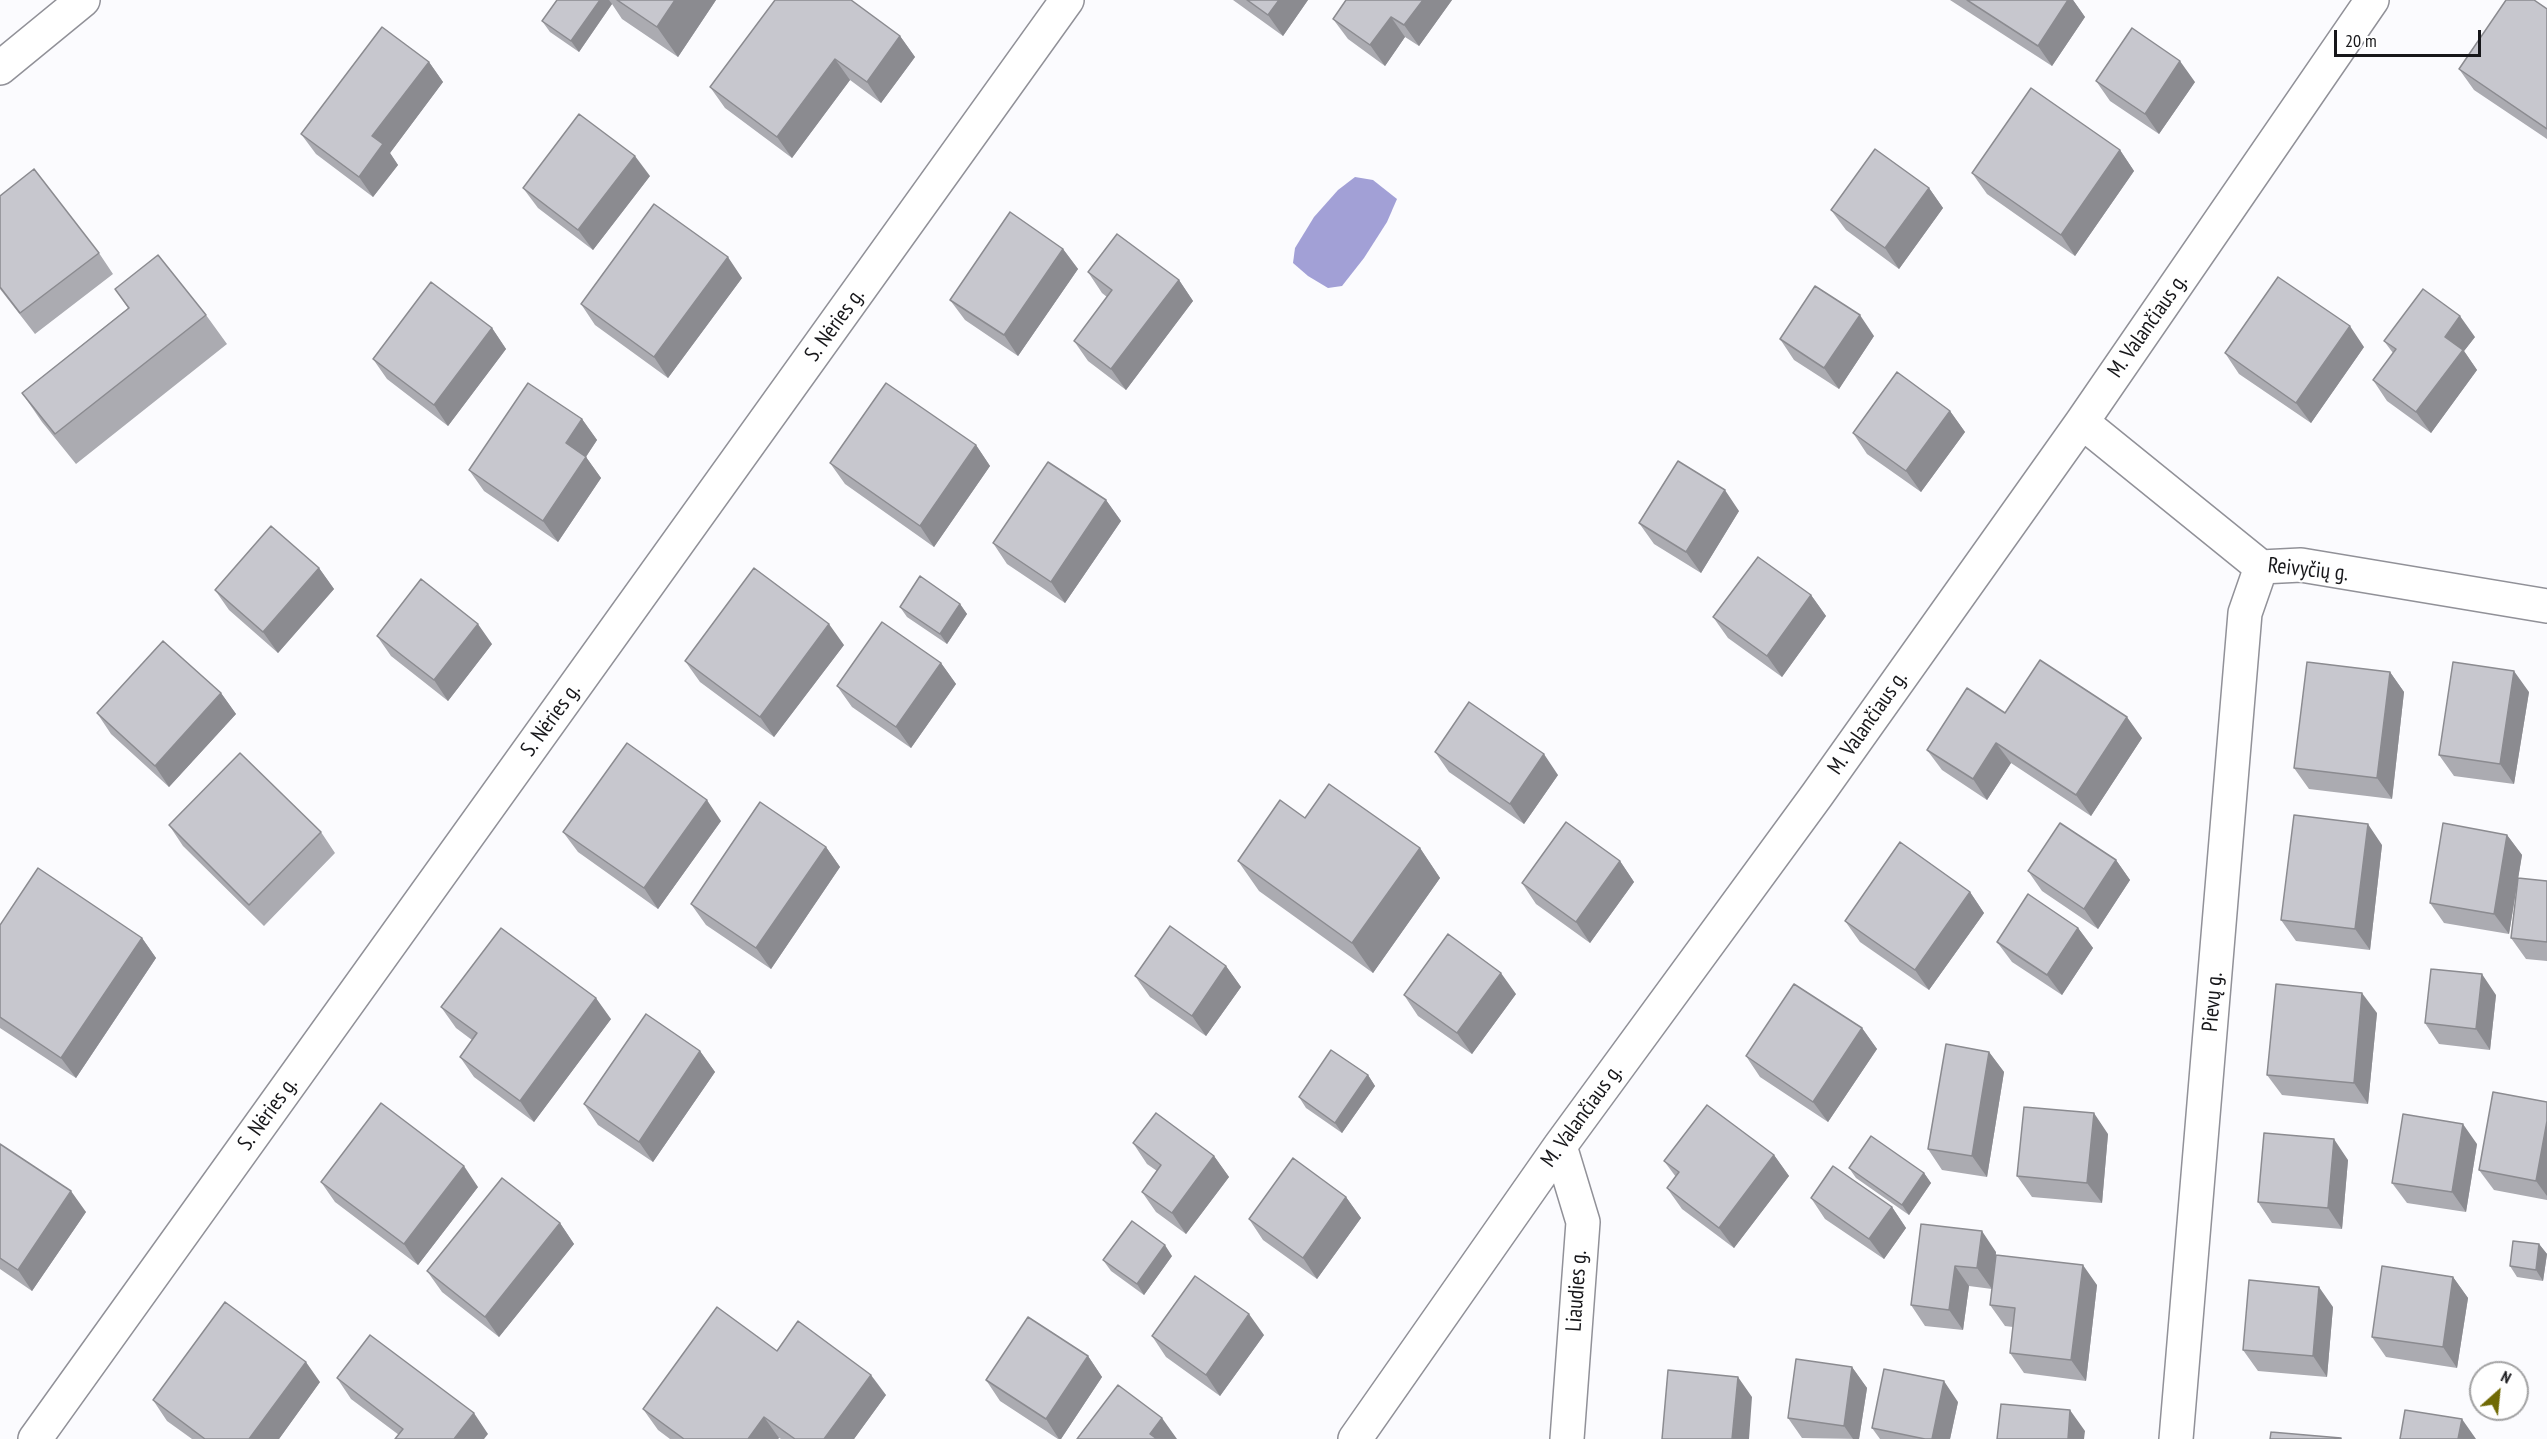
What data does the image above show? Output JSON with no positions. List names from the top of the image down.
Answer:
{
  "streets": {
    "street": [
      "S. Nėries g.",
      "M. Valančiaus g.",
      "Reivyčių g.",
      "Pievų g.",
      "Liaudies g."
    ]
  },
  "crossings": [
    ["M. Valančiaus g.", "Reivyčių g."],
    ["M. Valančiaus g.", "Liaudies g."],
    ["Reivyčių g.", "Pievų g."]
  ],
  "scale_bar": "20 m",
  "north": "top right"
}
